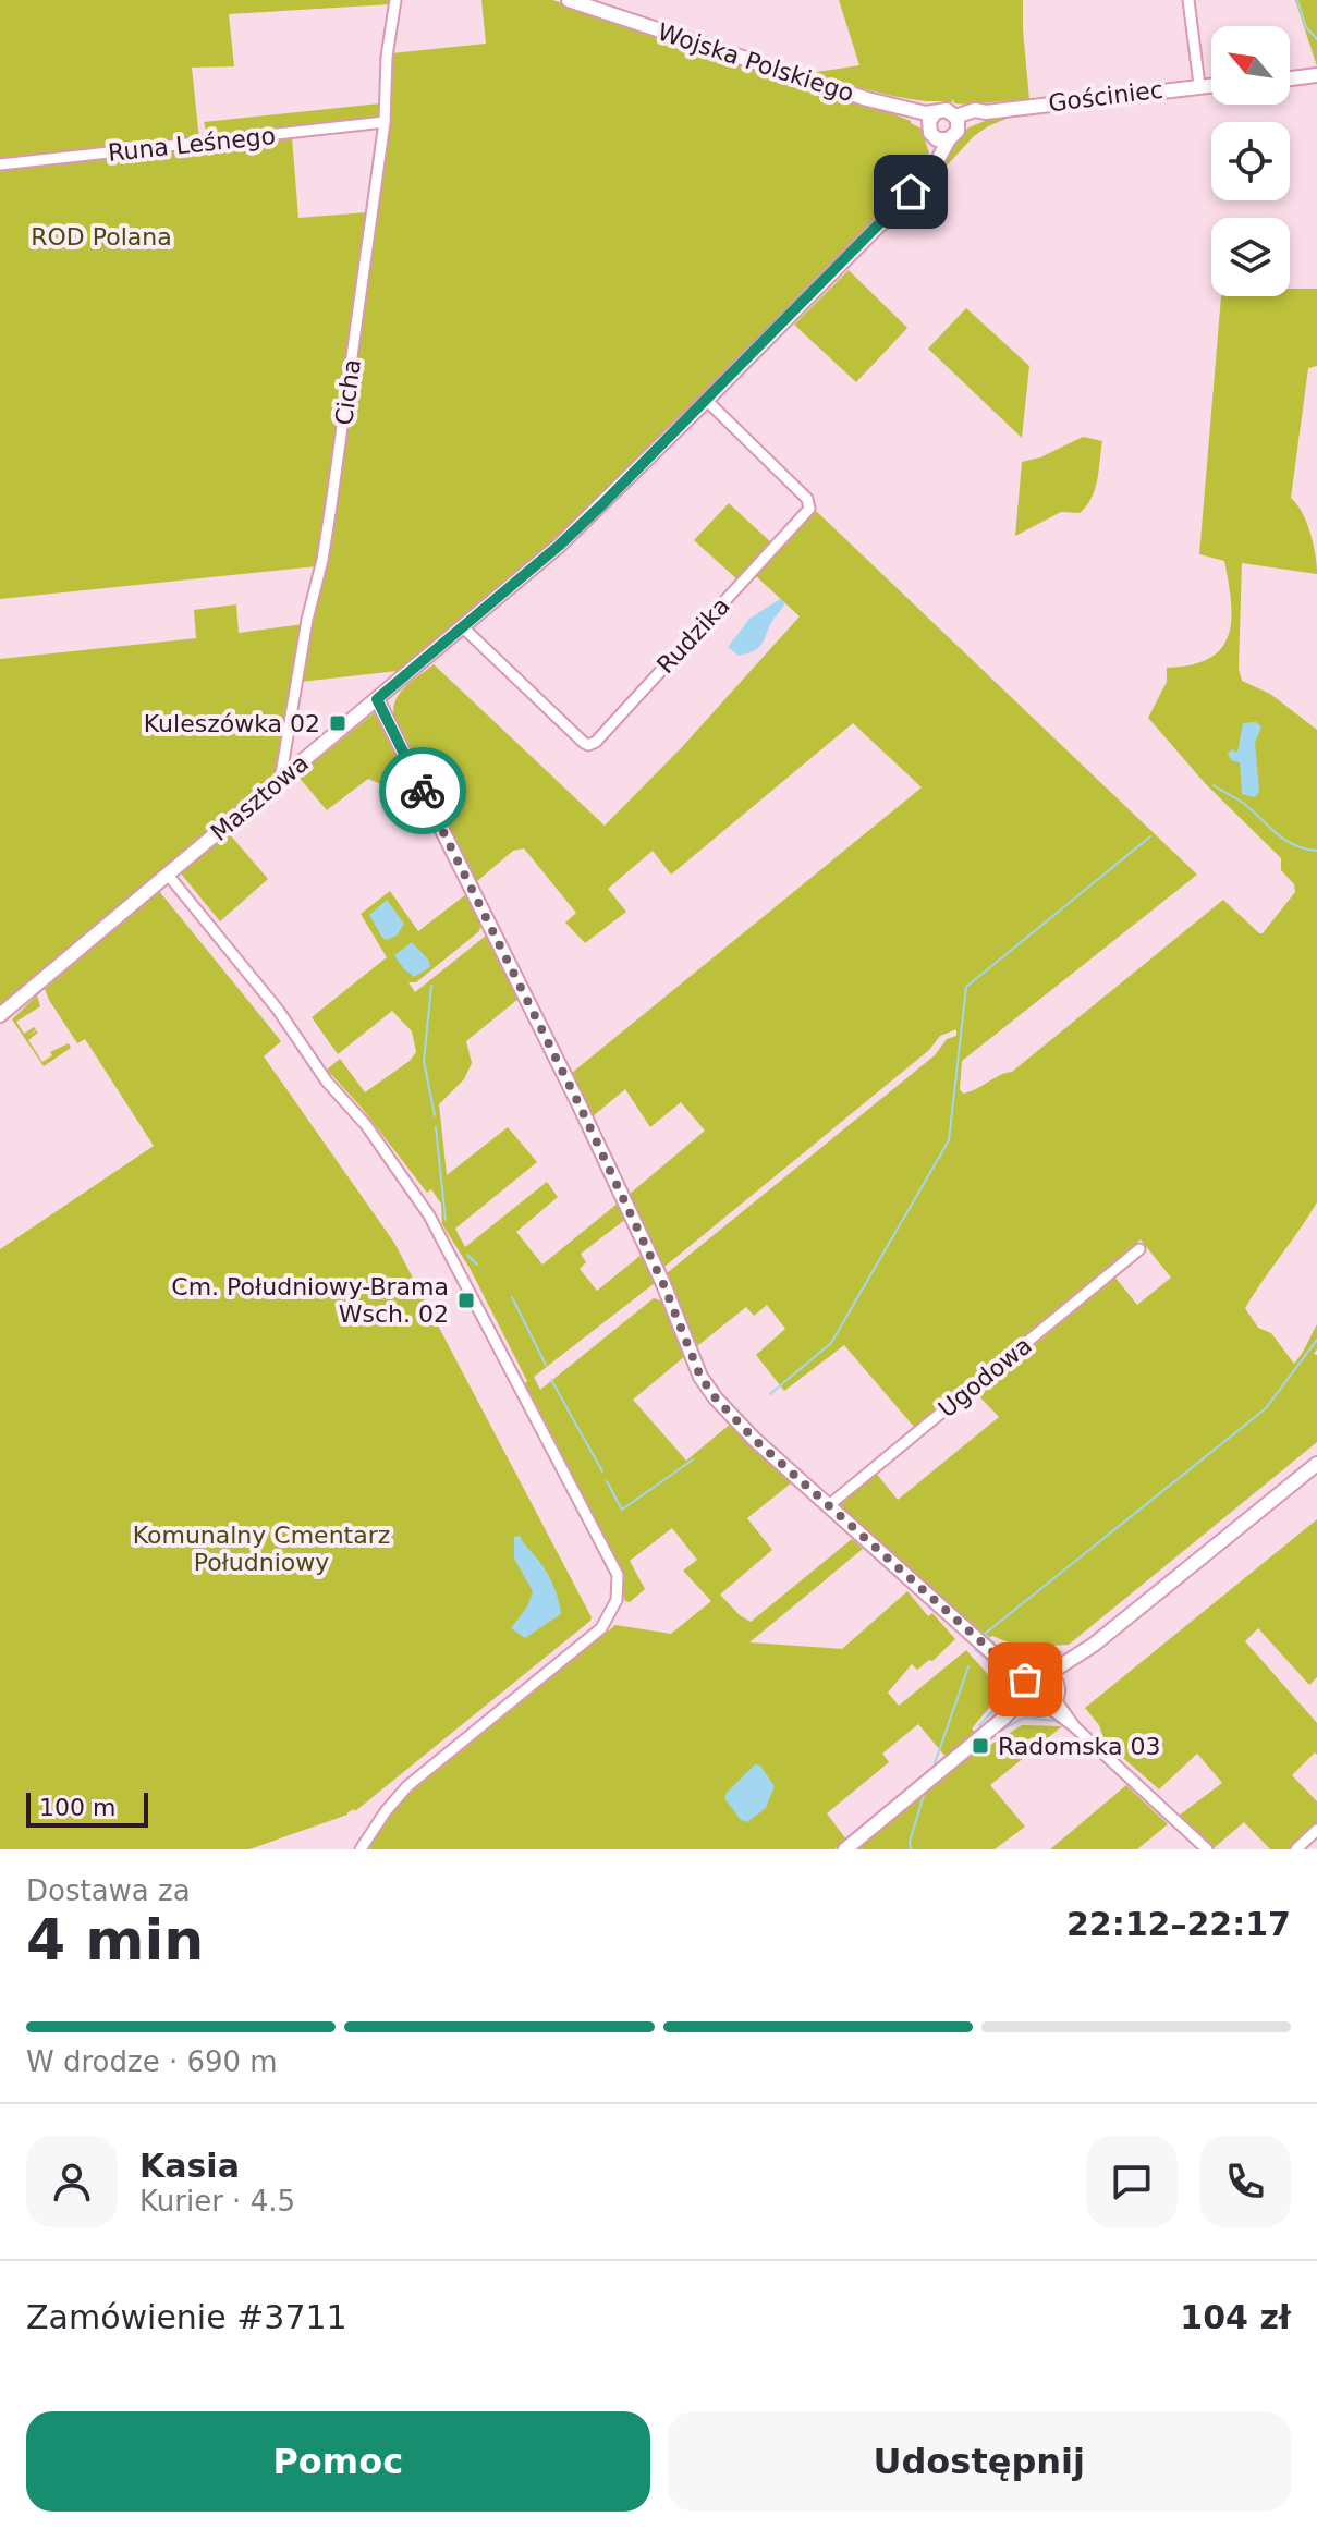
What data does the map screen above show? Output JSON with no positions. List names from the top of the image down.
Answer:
{
  "streets": {
    "street": [
      "Wojska Polskiego",
      "Gościniec",
      "Runa Leśnego",
      "Cicha",
      "Rudzika",
      "Masztowa",
      "Ugodowa"
    ]
  },
  "crossings": [
    ["Wojska Polskiego", "Gościniec"],
    ["Wojska Polskiego", "Masztowa"],
    ["Gościniec", "Masztowa"],
    ["Runa Leśnego", "Cicha"],
    ["Cicha", "Masztowa"],
    ["Rudzika", "Masztowa"]
  ],
  "parks": ["ROD Polana", "Komunalny Cmentarz Południowy"],
  "places": {
    "transit": ["Kuleszówka 02", "Cm. Południowy-Brama Wsch. 02", "Radomska 03"]
  },
  "scale_bar": "100 m",
  "north": "top left",
  "page": {
    "scale": "100 m",
    "heading": ["4 min", "Dostawa za", "22:12–22:17"],
    "panel": [
      "Kasia",
      "Kurier · 4.5",
      "Zamówienie #3711",
      "104 zł"
    ],
    "bar": "W drodze · 690 m",
    "buttons": ["Pomoc", "Udostępnij"]
  }
}
